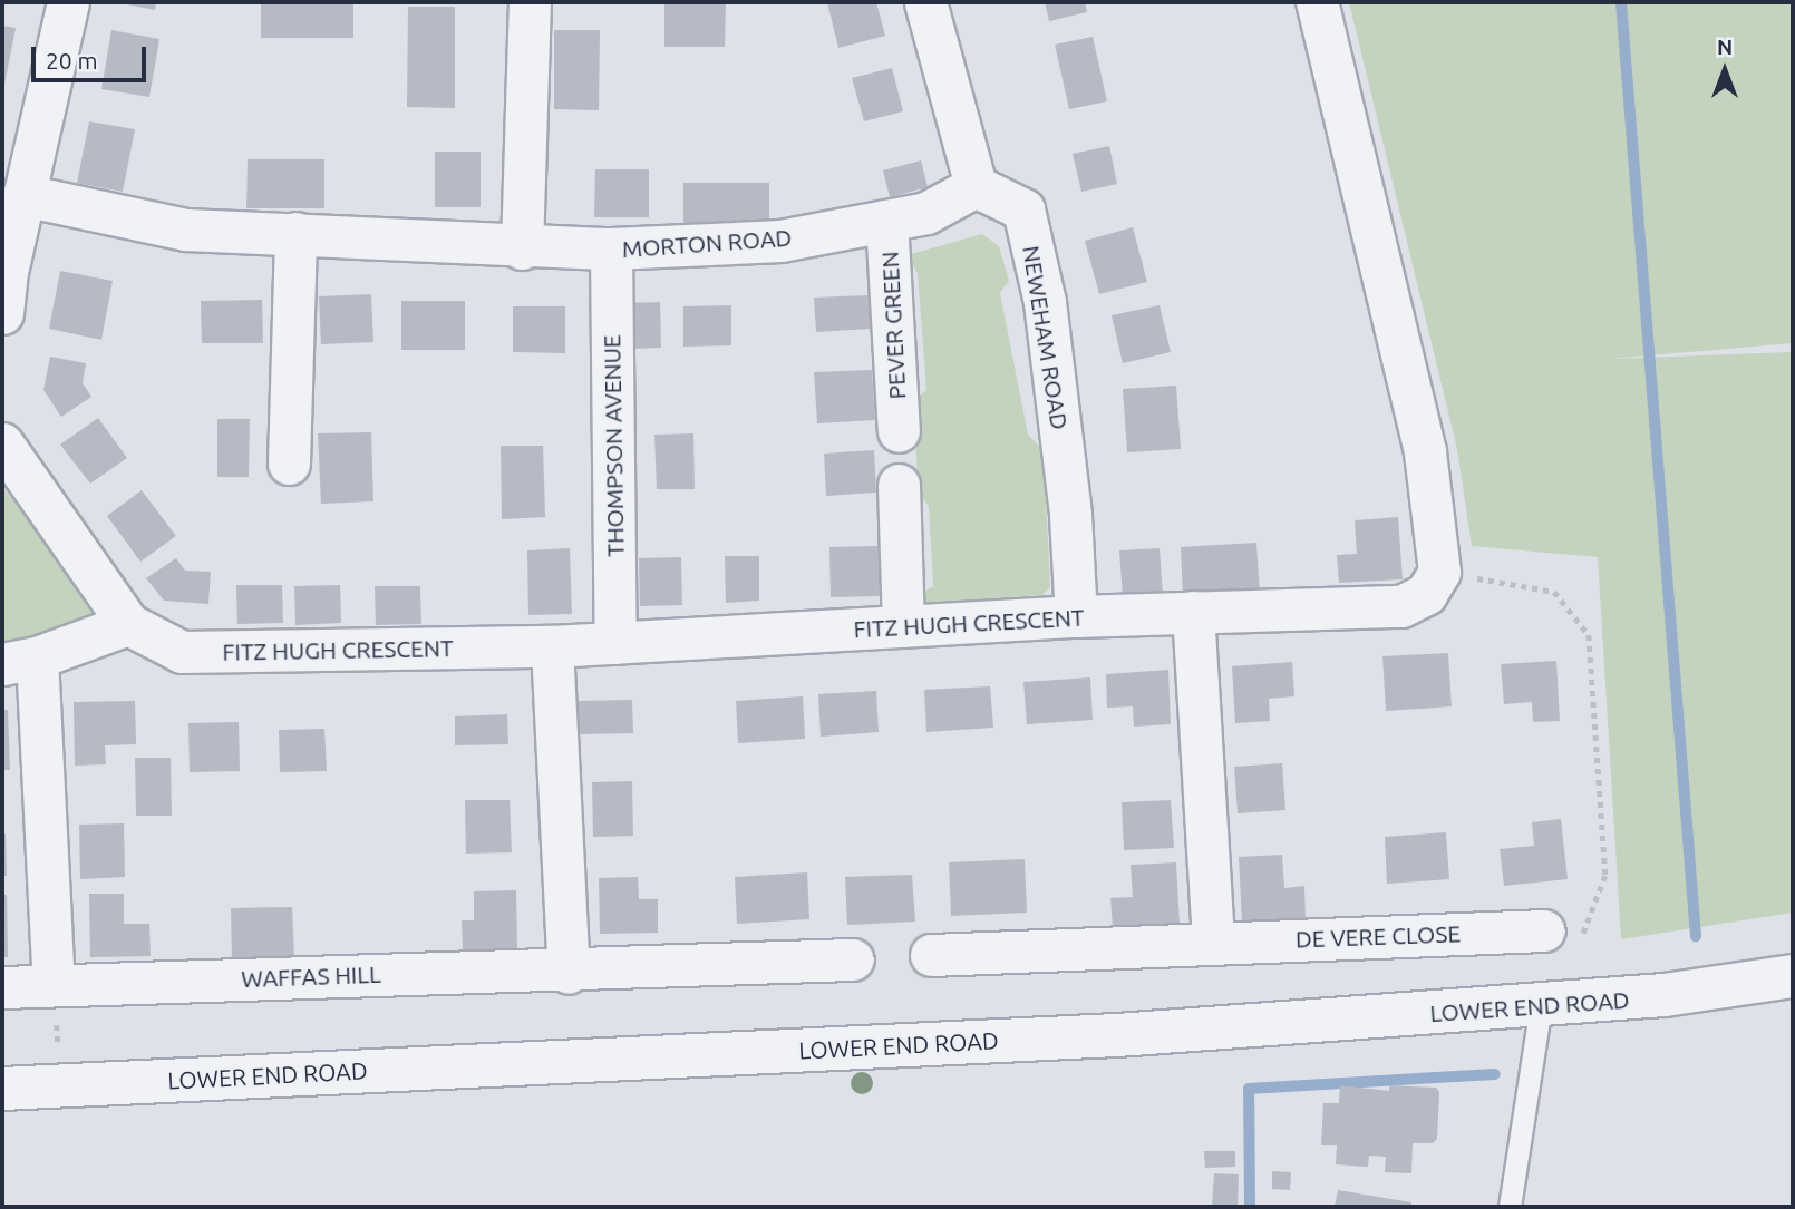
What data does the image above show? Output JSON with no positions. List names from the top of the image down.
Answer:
{
  "streets": {
    "street": [
      "MORTON ROAD",
      "PEVER GREEN",
      "NEWEHAM ROAD",
      "THOMPSON AVENUE",
      "FITZ HUGH CRESCENT",
      "DE VERE CLOSE",
      "WAFFAS HILL",
      "LOWER END ROAD"
    ]
  },
  "crossings": [
    ["MORTON ROAD", "PEVER GREEN"],
    ["MORTON ROAD", "NEWEHAM ROAD"],
    ["MORTON ROAD", "THOMPSON AVENUE"],
    ["NEWEHAM ROAD", "FITZ HUGH CRESCENT"],
    ["THOMPSON AVENUE", "FITZ HUGH CRESCENT"]
  ],
  "scale_bar": "20 m",
  "north": "top"
}
